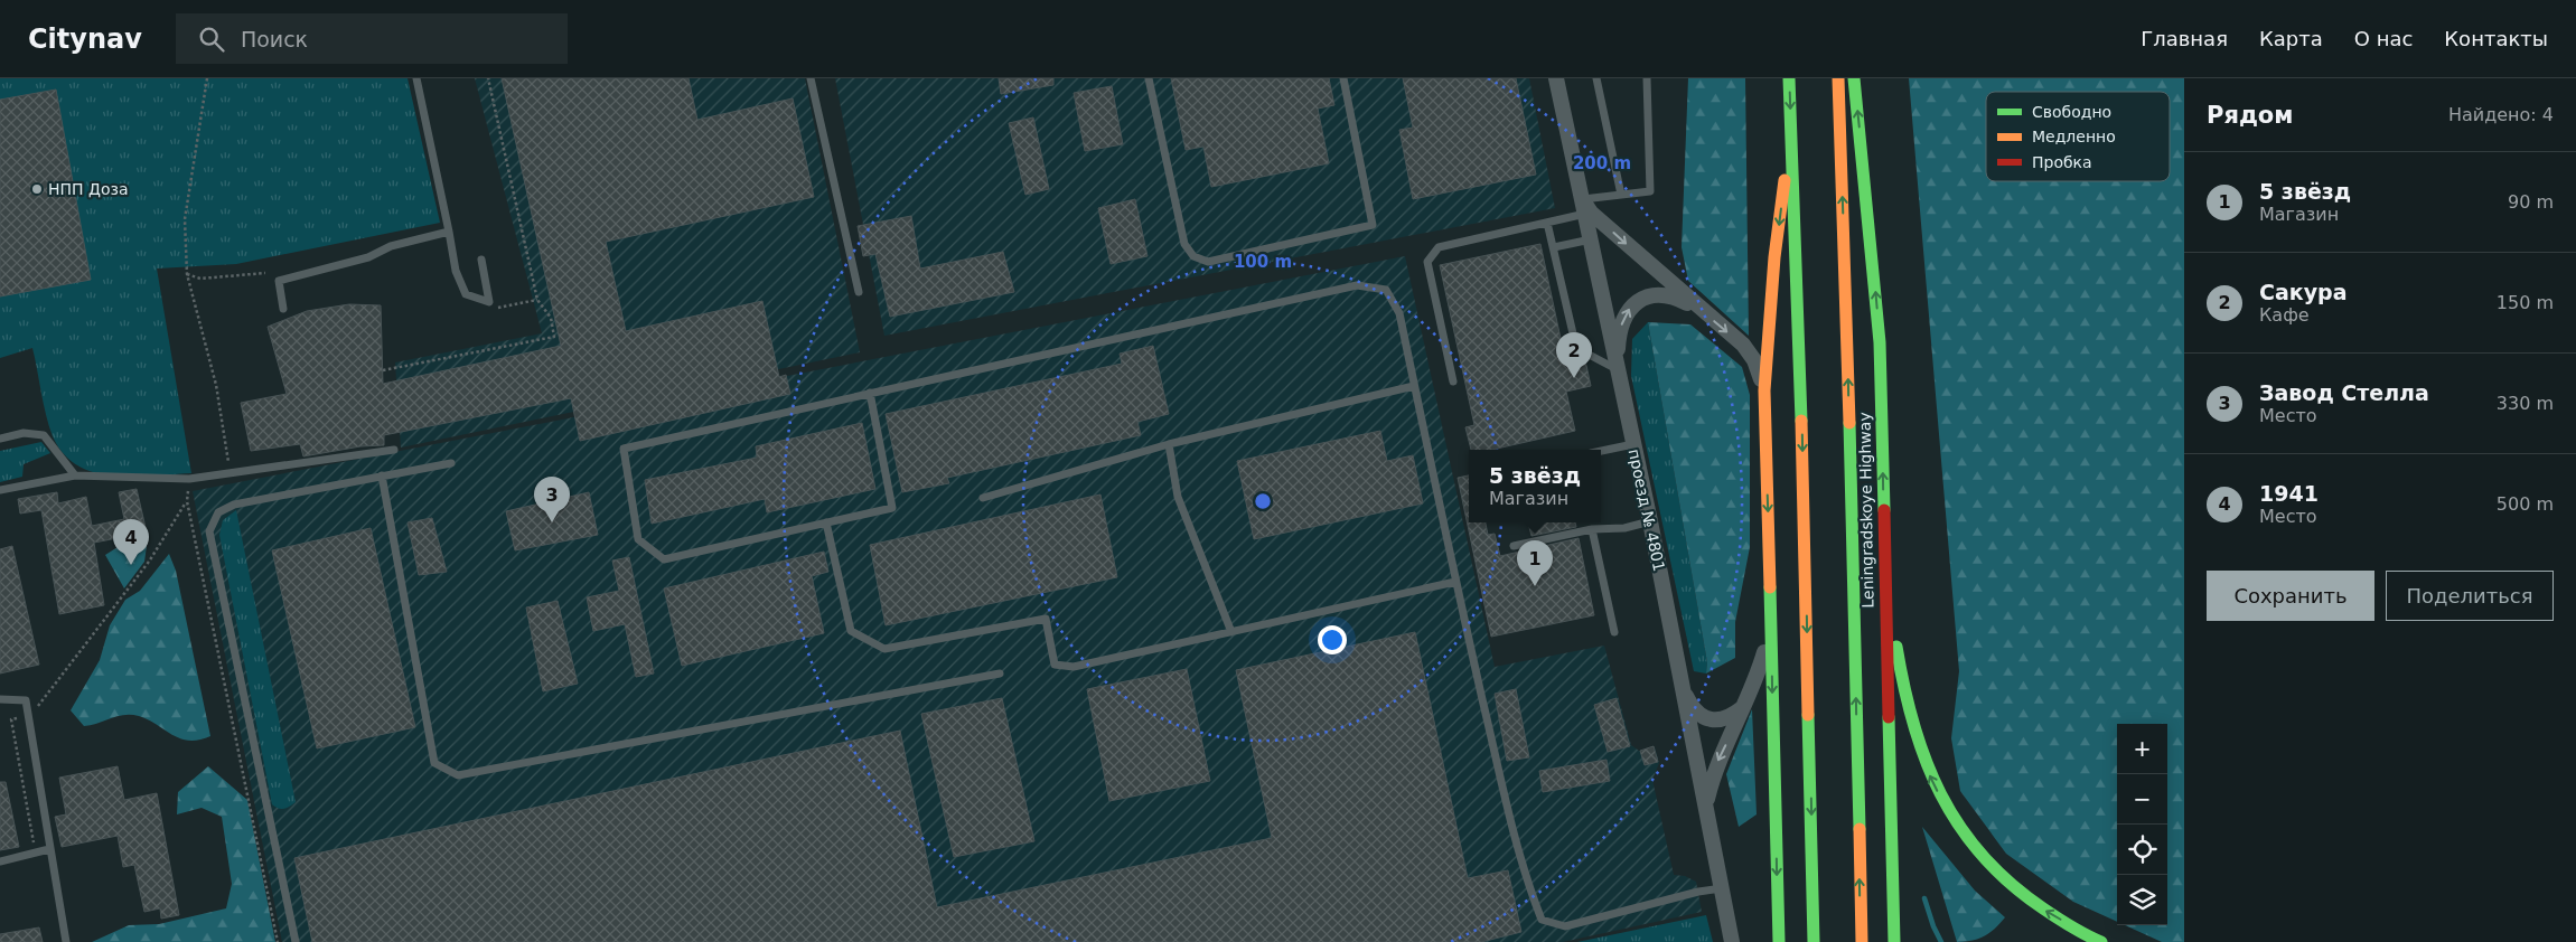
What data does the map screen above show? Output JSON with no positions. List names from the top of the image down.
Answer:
{
  "streets": {
    "main road": ["Leningradskoye Highway"],
    "street": ["проезд № 4801"]
  },
  "places": ["НПП Доза"],
  "legend": ["Свободно", "Медленно", "Пробка"],
  "page": {
    "header": "Citynav",
    "search": "Поиск",
    "nav": [
      "Главная",
      "Карта",
      "О нас",
      "Контакты"
    ],
    "heading": ["Рядом", "Найдено: 4"],
    "list": [
      {
        "mark": "1",
        "name": "5 звёзд",
        "note": "Магазин",
        "value": "90 m"
      },
      {
        "mark": "2",
        "name": "Сакура",
        "note": "Кафе",
        "value": "150 m"
      },
      {
        "mark": "3",
        "name": "Завод Стелла",
        "note": "Место",
        "value": "330 m"
      },
      {
        "mark": "4",
        "name": "1941",
        "note": "Место",
        "value": "500 m"
      }
    ],
    "pins": [
      "2",
      "3",
      "4",
      "1"
    ],
    "popup": ["5 звёзд", "Магазин"],
    "buttons": ["Сохранить", "Поделиться"],
    "map_buttons": ["+", "−"]
  },
  "rings": ["200 m", "100 m"]
}
